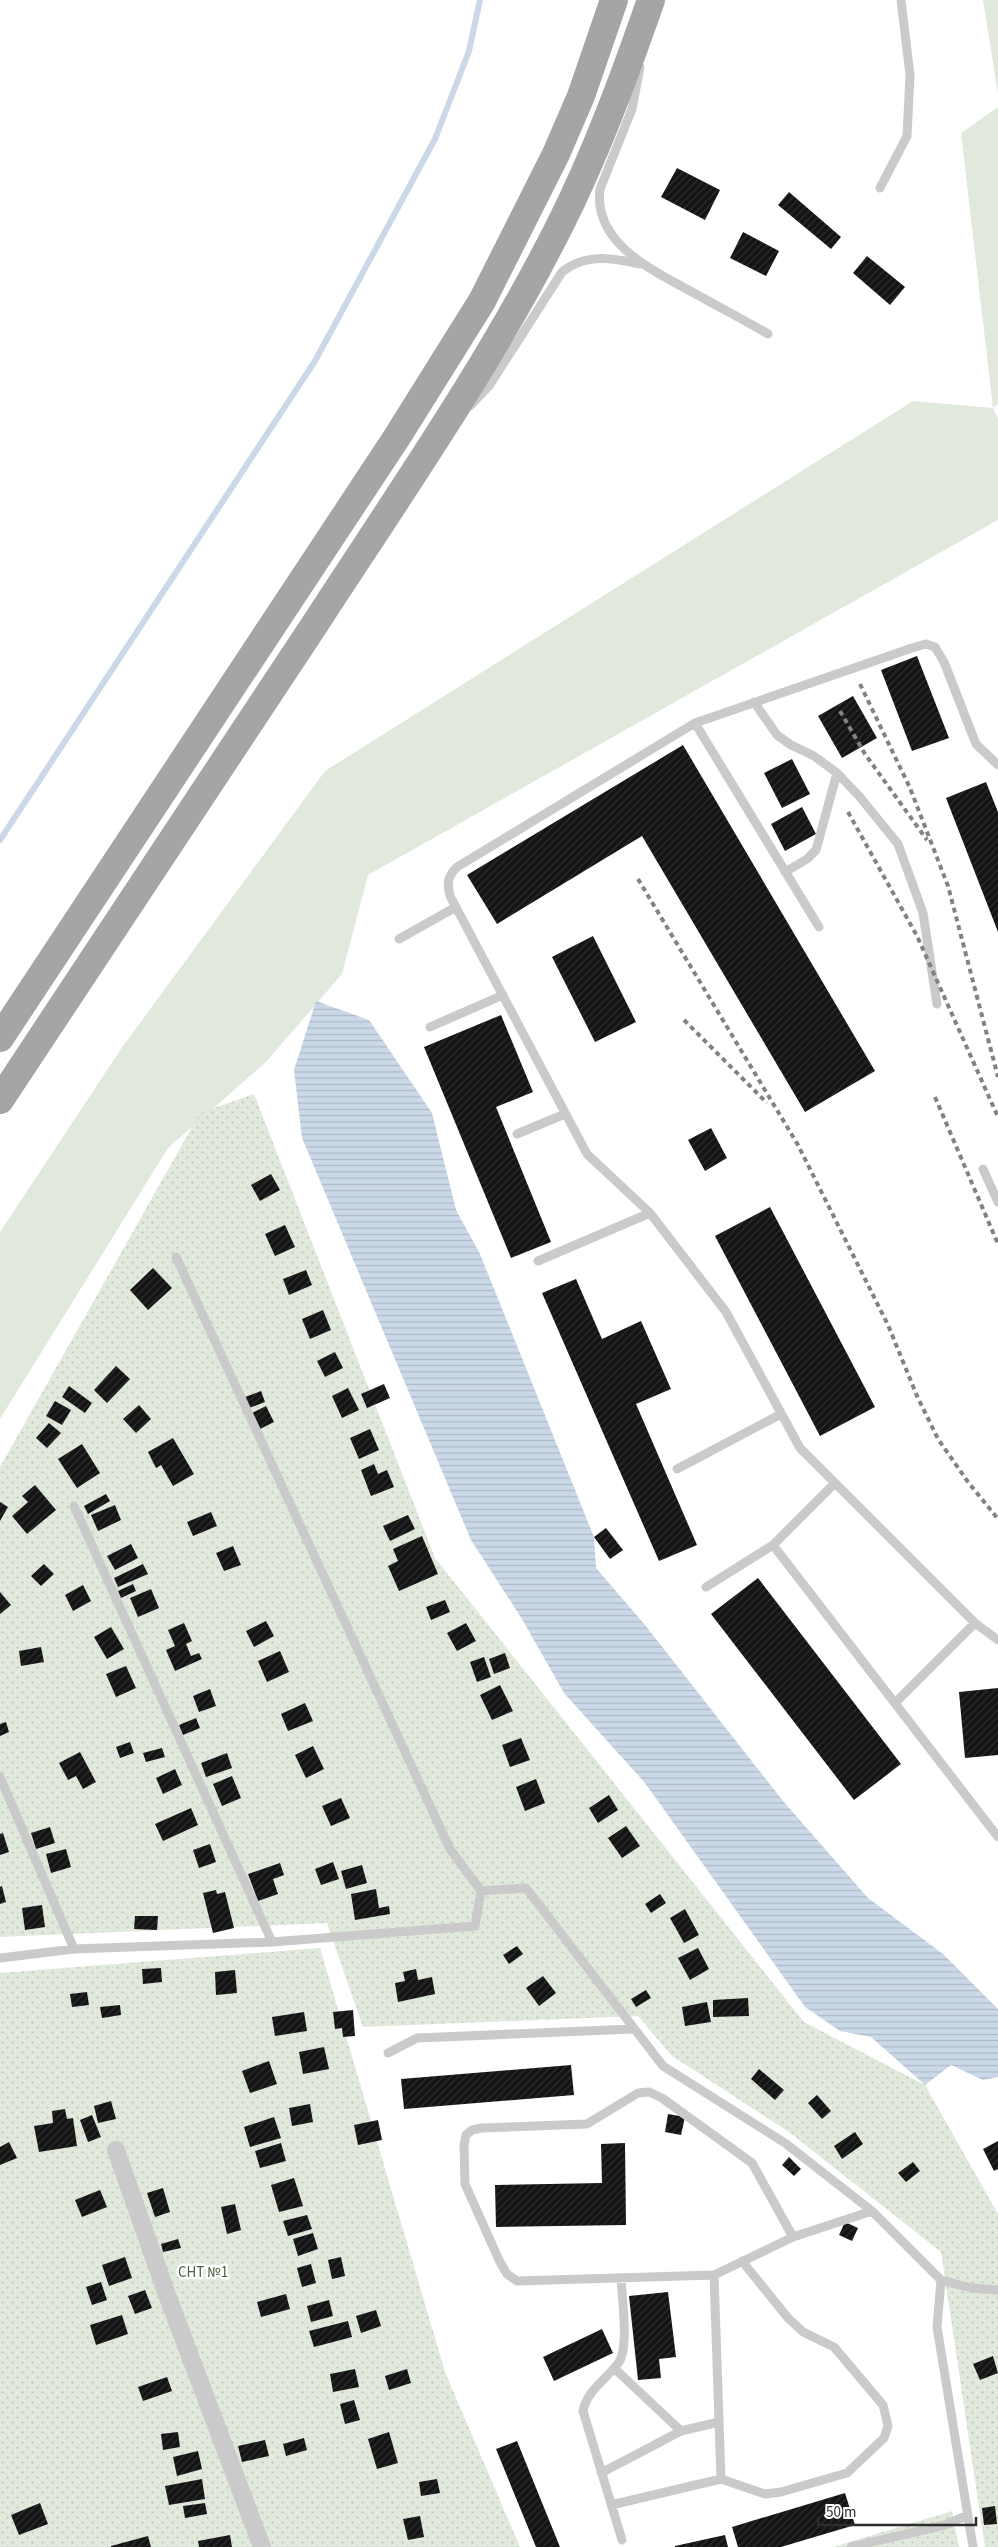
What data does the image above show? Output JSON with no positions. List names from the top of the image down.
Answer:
{
  "parks": ["СНТ №1"],
  "scale_bar": "50 m"
}
